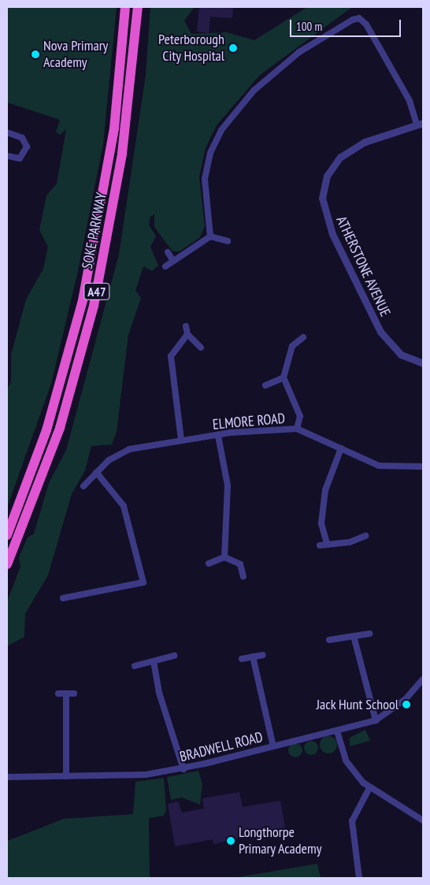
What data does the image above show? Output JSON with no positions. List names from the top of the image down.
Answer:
{
  "streets": {
    "highway": ["SOKE PARKWAY", "A47"],
    "street": ["ATHERSTONE AVENUE", "ELMORE ROAD", "BRADWELL ROAD"]
  },
  "places": [
    "Peterborough City Hospital",
    "Nova Primary Academy",
    "Jack Hunt School",
    "Longthorpe Primary Academy"
  ],
  "scale_bar": "100 m"
}
